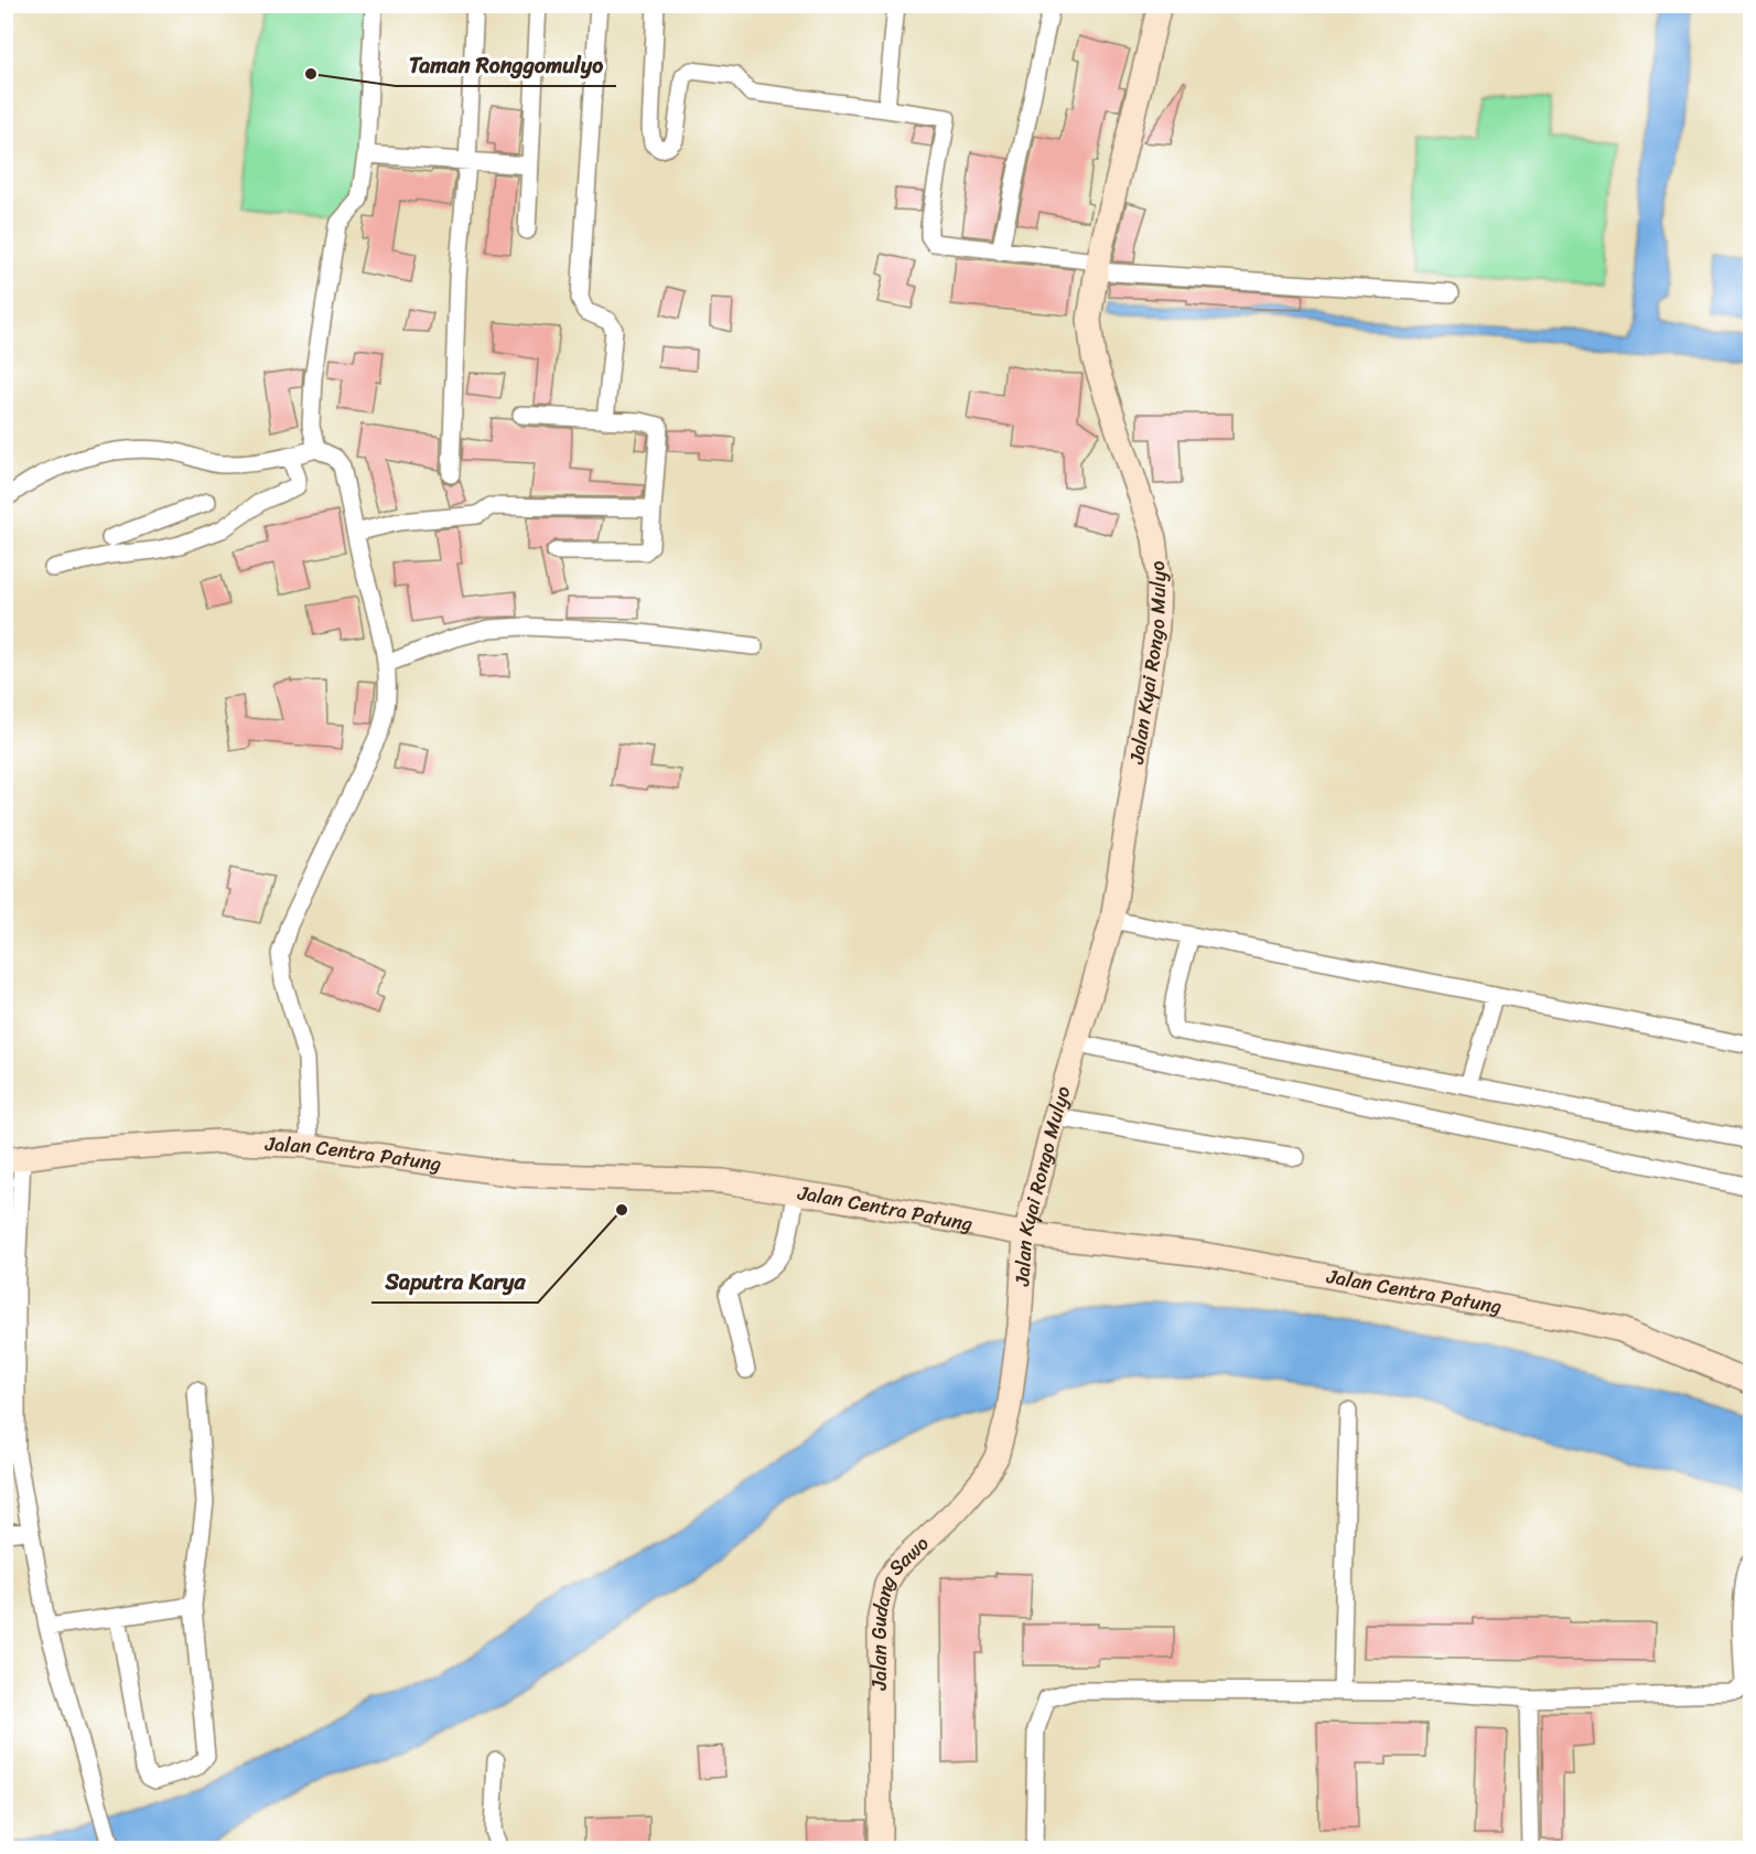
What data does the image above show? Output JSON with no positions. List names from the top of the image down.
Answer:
{
  "streets": {
    "street": ["Jalan Kyai Rongo Mulyo", "Jalan Centra Patung", "Jalan Gudang Sawo"]
  },
  "crossings": [
    ["Jalan Kyai Rongo Mulyo", "Jalan Centra Patung"],
    ["Jalan Kyai Rongo Mulyo", "Jalan Gudang Sawo"]
  ],
  "places": ["Taman Ronggomulyo", "Saputra Karya"]
}
